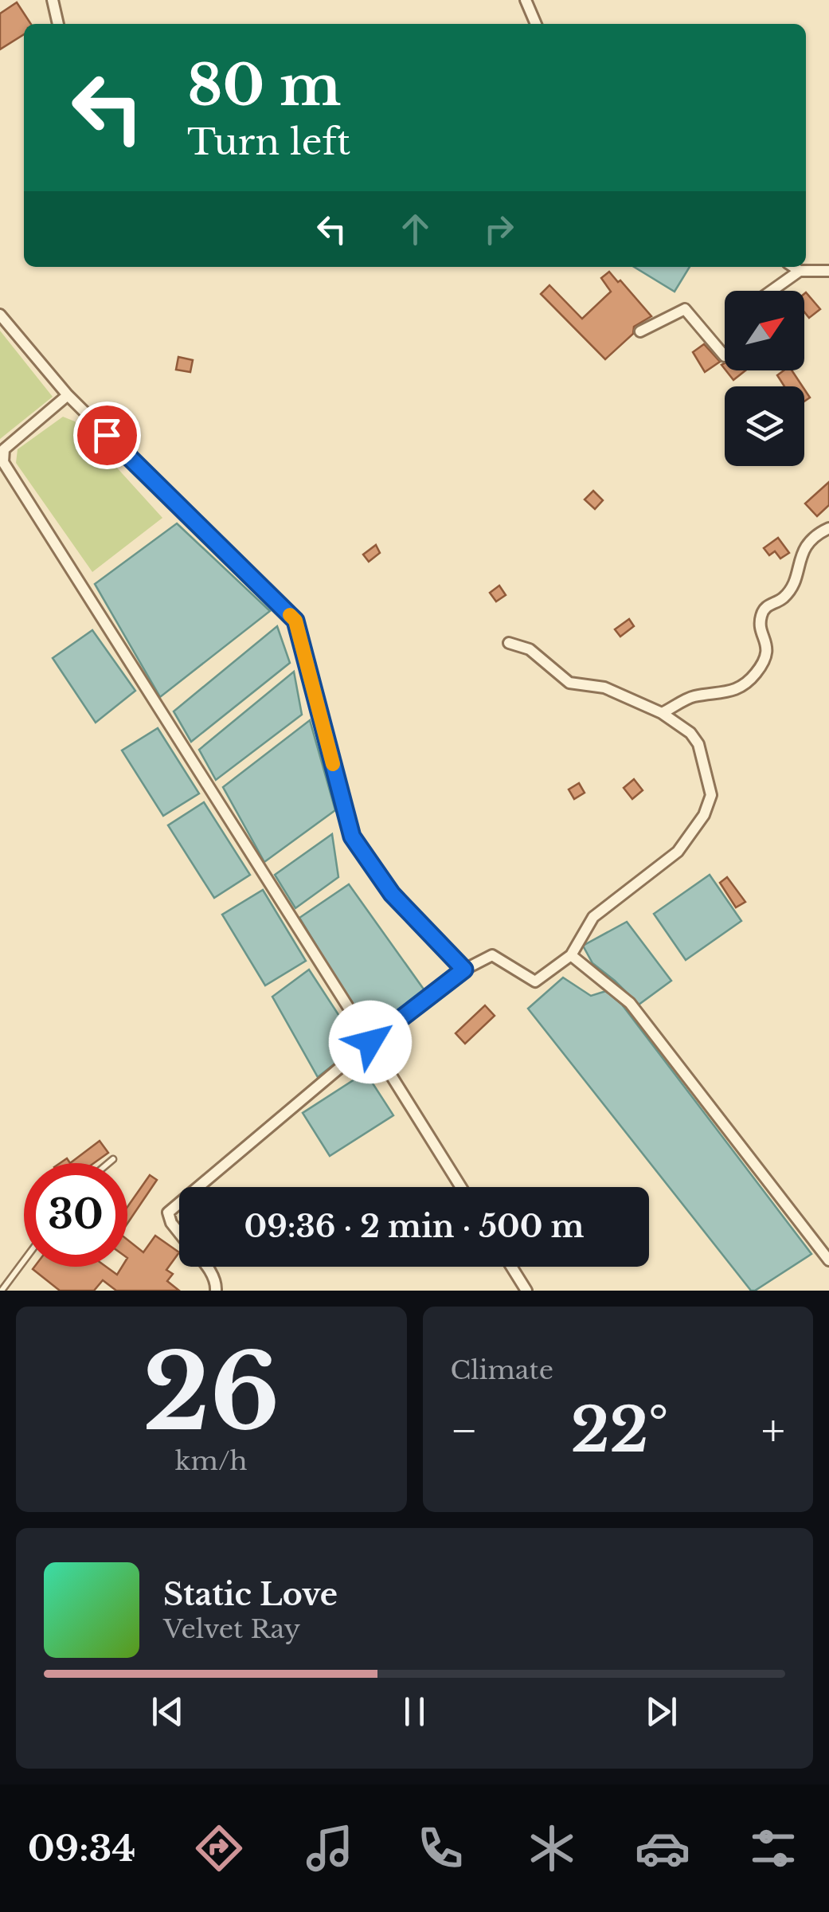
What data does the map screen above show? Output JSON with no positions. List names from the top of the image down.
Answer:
{
  "north": "top right",
  "page": {
    "turn": ["80 m", "Turn left"],
    "limit": "30",
    "trip": "09:36 · 2 min · 500 m",
    "tile": [
      ["26", "km/h"],
      "Climate"
    ],
    "heat": ["−", "22°", "+"],
    "song": ["Static Love", "Velvet Ray"],
    "tabs": "09:34"
  }
}
